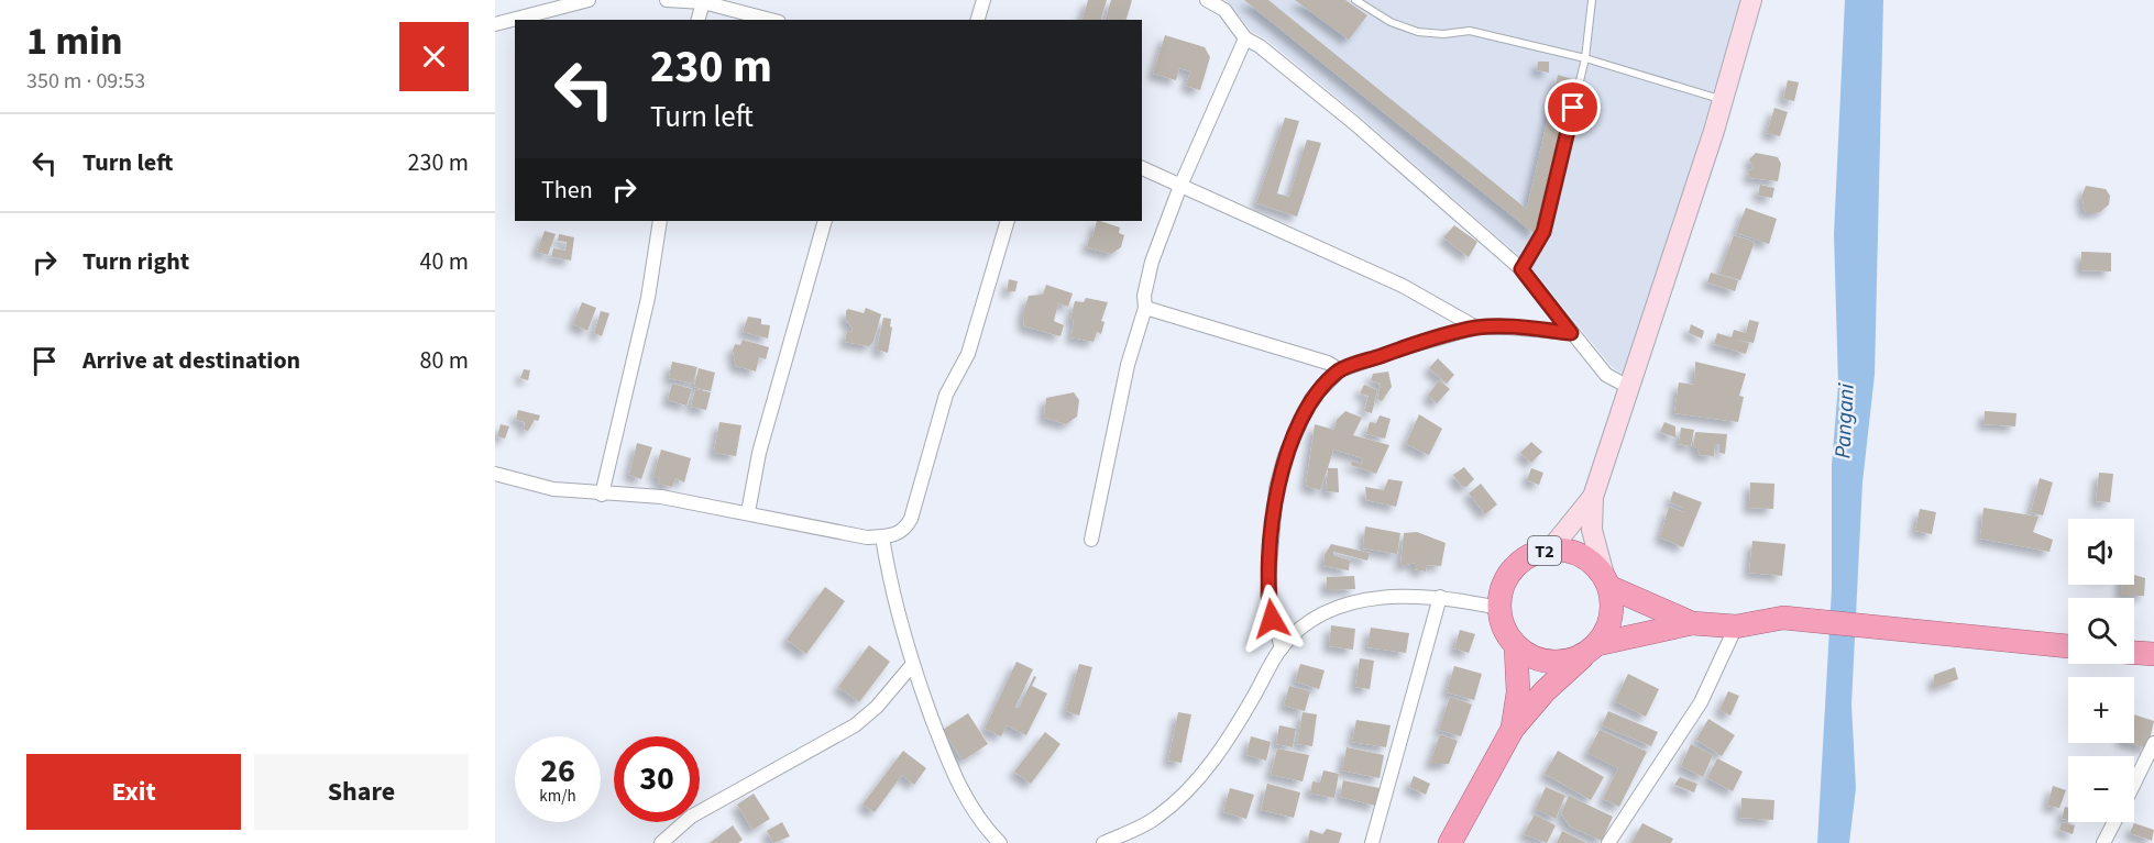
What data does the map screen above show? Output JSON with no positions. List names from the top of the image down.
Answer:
{
  "streets": {
    "highway": ["T2"]
  },
  "water": ["Pangani"],
  "page": {
    "heading": ["1 min", "350 m · 09:53"],
    "turn": ["230 m", "Turn left"],
    "list": [
      {
        "name": "Turn left",
        "value": "230 m"
      },
      {
        "name": "Turn right",
        "value": "40 m"
      },
      {
        "name": "Arrive at destination",
        "value": "80 m"
      }
    ],
    "then": "Then",
    "map_buttons": ["+", "−"],
    "speed": "26 km/h",
    "limit": "30",
    "buttons": ["Exit", "Share"]
  }
}
